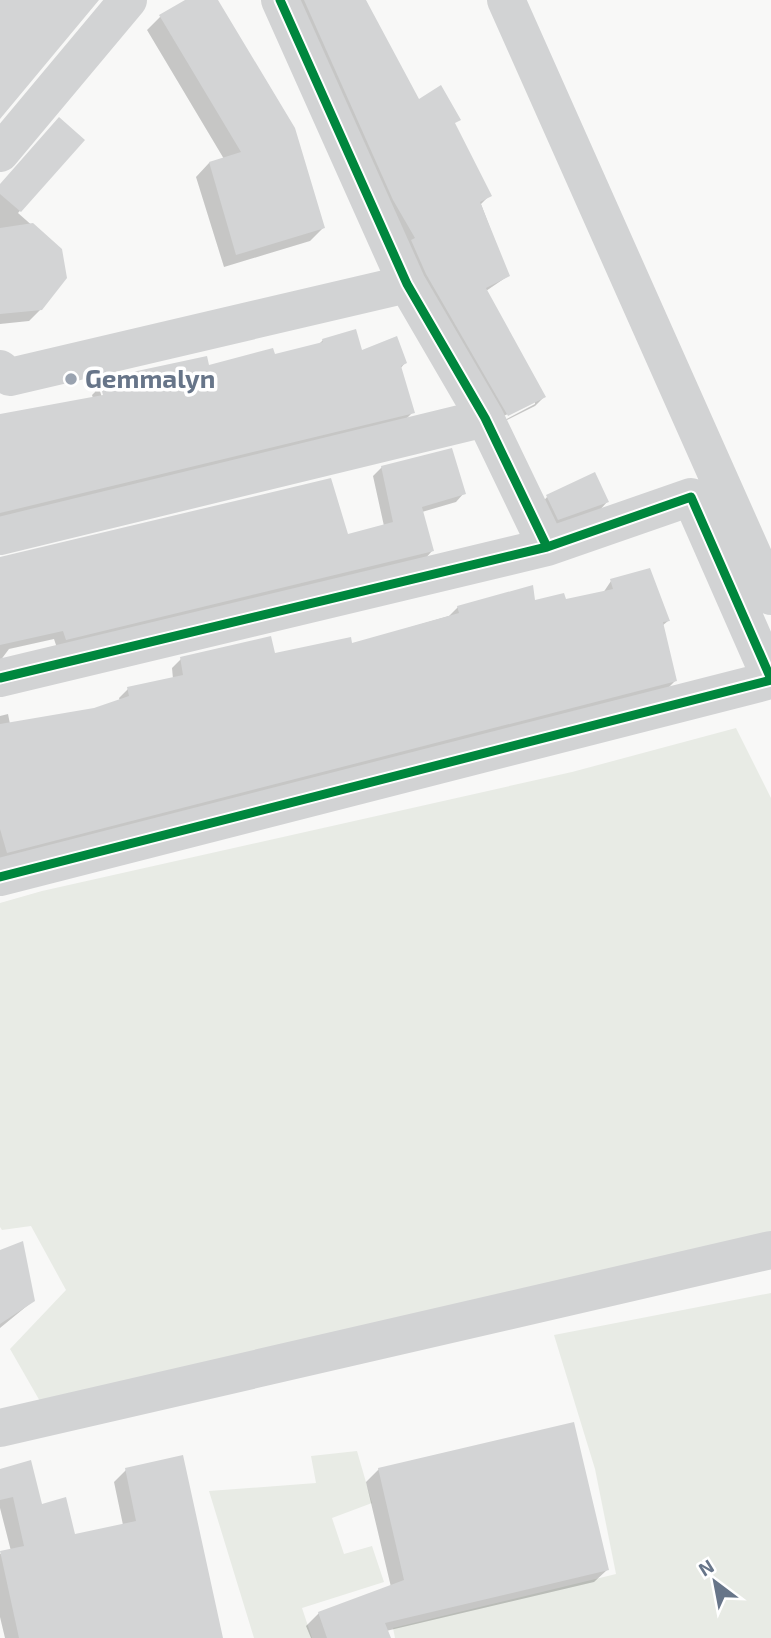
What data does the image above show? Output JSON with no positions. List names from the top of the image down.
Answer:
{
  "places": ["Gemmalyn"],
  "north": "top left"
}
